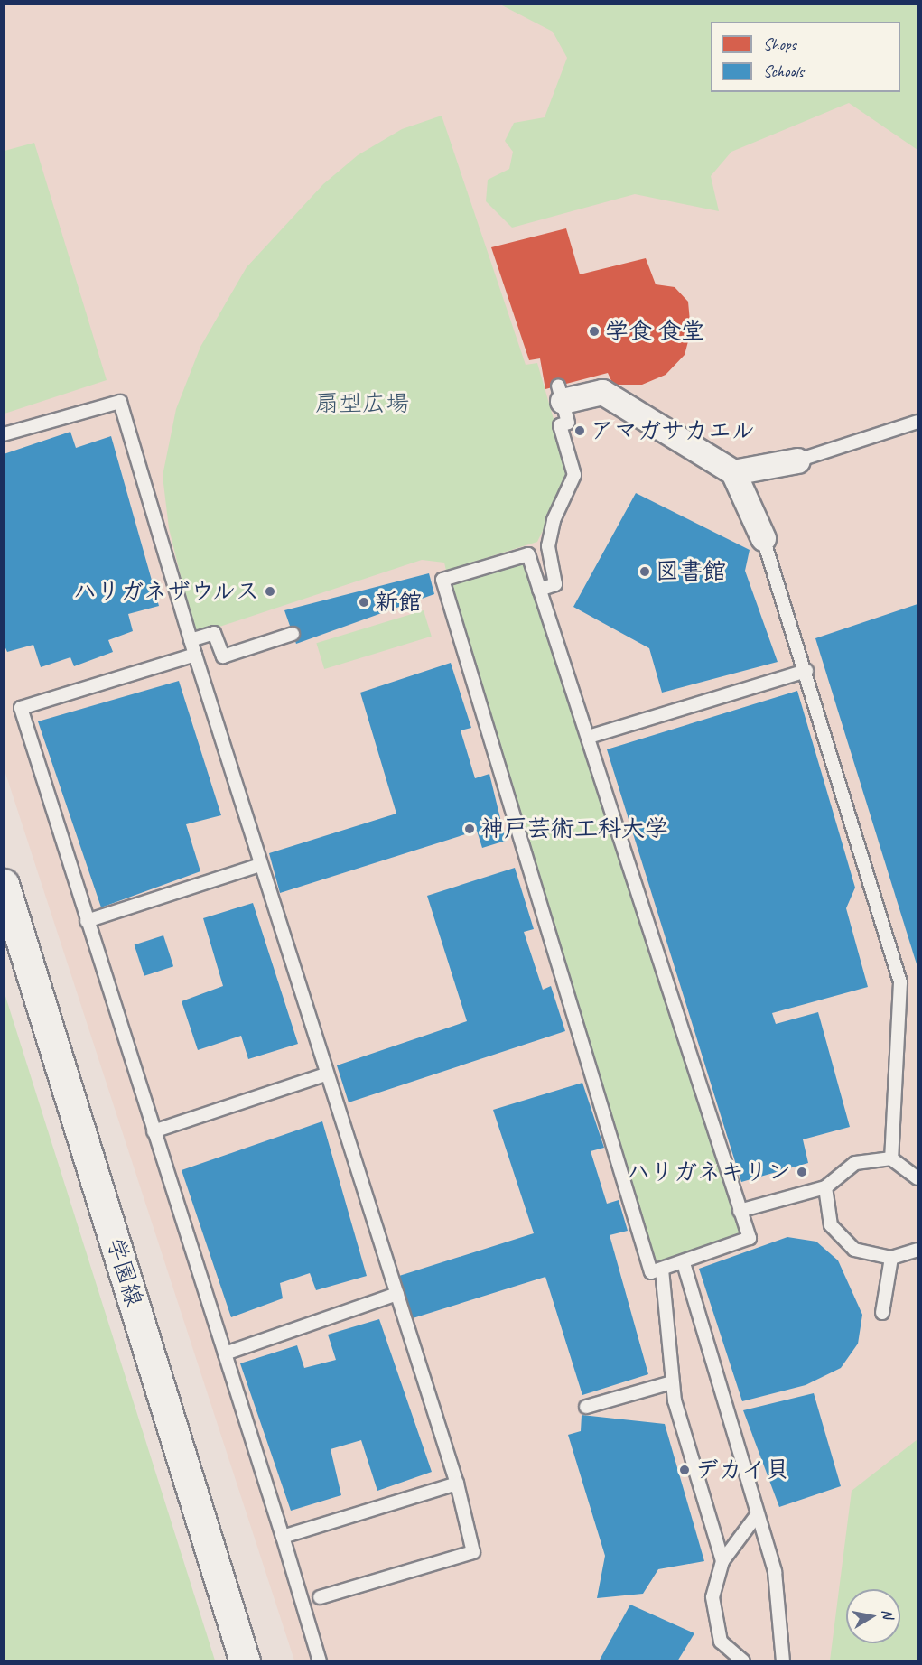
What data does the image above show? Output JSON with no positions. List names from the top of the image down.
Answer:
{
  "streets": {
    "street": ["学園線"]
  },
  "parks": ["扇型広場"],
  "places": [
    "学食 食堂",
    "アマガサカエル",
    "図書館",
    "ハリガネザウルス",
    "新館",
    "神戸芸術工科大学",
    "ハリガネキリン",
    "デカイ貝"
  ],
  "legend": ["Shops", "Schools"],
  "north": "right"
}
